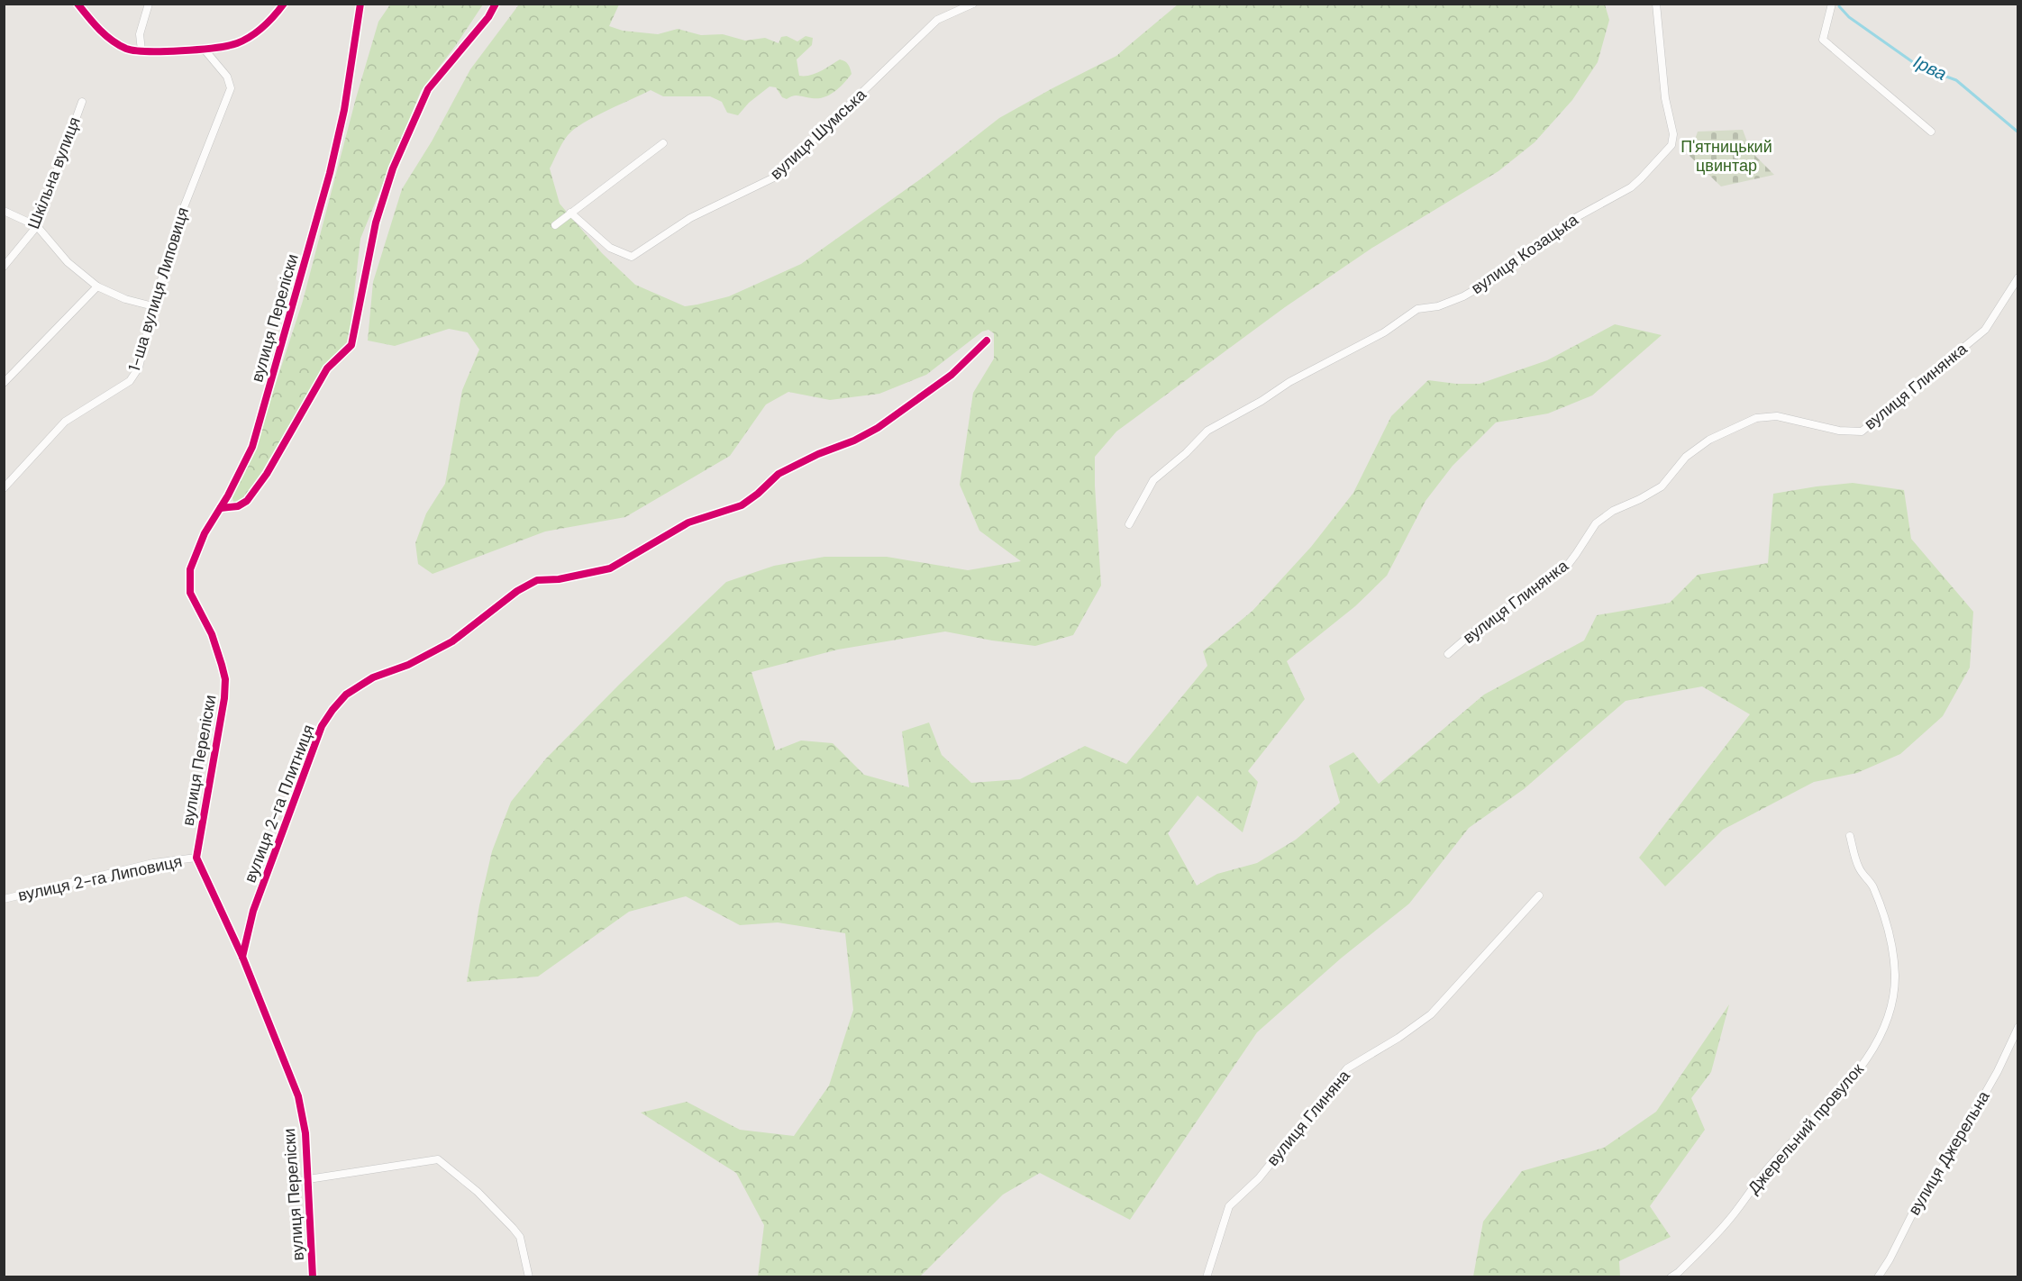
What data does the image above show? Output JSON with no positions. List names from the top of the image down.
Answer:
{
  "streets": {
    "street": [
      "вулиця Шумська",
      "Шкільна вулиця",
      "вулиця Козацька",
      "1-ша вулиця Липовиця",
      "вулиця Переліски",
      "вулиця Глинянка",
      "вулиця 2-га Плитниця",
      "вулиця 2-га Липовиця",
      "вулиця Глиняна",
      "Джерельний провулок",
      "вулиця Джерельна"
    ]
  },
  "crossings": [
    ["вулиця Переліски", "вулиця 2-га Плитниця"],
    ["вулиця Переліски", "вулиця 2-га Липовиця"]
  ],
  "water": ["Ірва"],
  "parks": ["П'ятницький цвинтар"]
}
